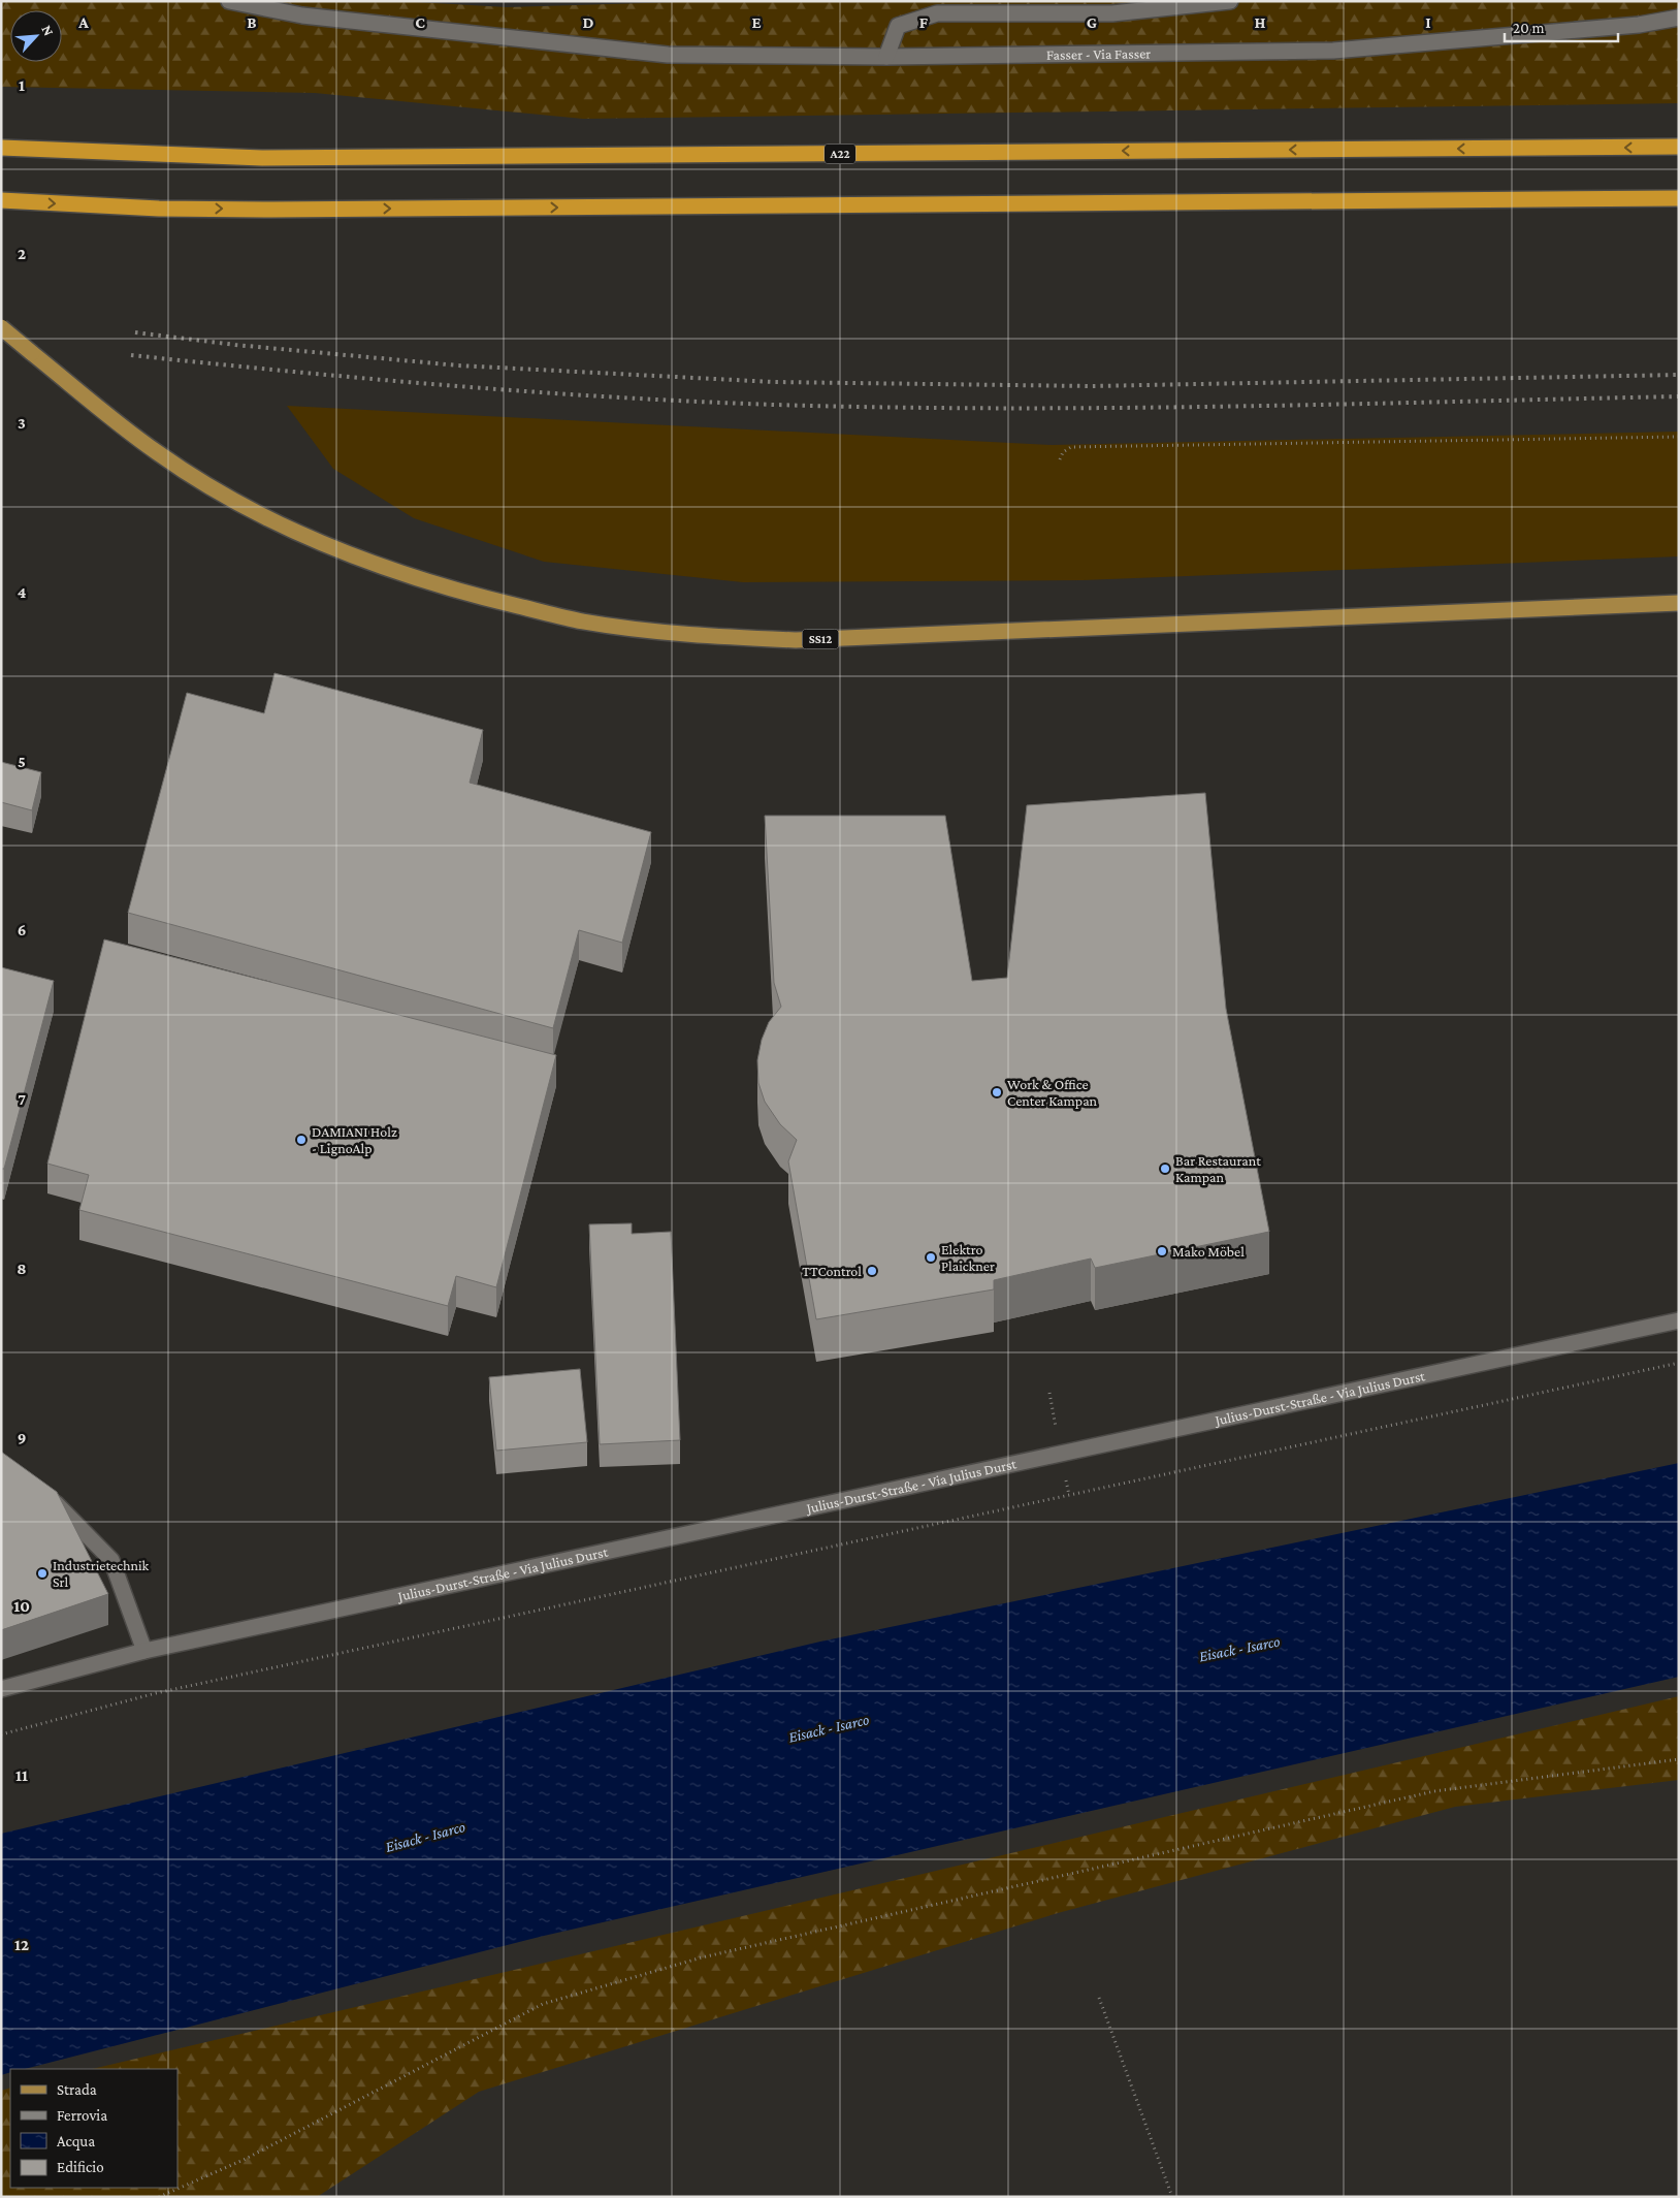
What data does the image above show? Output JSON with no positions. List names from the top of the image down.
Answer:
{
  "streets": {
    "highway": ["A22"],
    "main road": ["SS12"],
    "street": ["Fasser - Via Fasser", "Julius-Durst-Straße - Via Julius Durst"]
  },
  "water": ["Eisack - Isarco"],
  "places": [
    "Work & Office Center Kampan",
    "DAMIANI Holz - LignoAlp",
    "Bar Restaurant Kampan",
    "Mako Möbel",
    "Elektro Plaickner",
    "TTControl",
    "Industrietechnik Srl"
  ],
  "legend": [
    "Strada",
    "Ferrovia",
    "Acqua",
    "Edificio"
  ],
  "scale_bar": "20 m",
  "north": "top right",
  "grid": {
    "columns": [
      "A",
      "B",
      "C",
      "D",
      "E",
      "F",
      "G",
      "H",
      "I"
    ],
    "rows": [
      "1",
      "2",
      "3",
      "4",
      "5",
      "6",
      "7",
      "8",
      "9",
      "10",
      "11",
      "12"
    ]
  }
}
